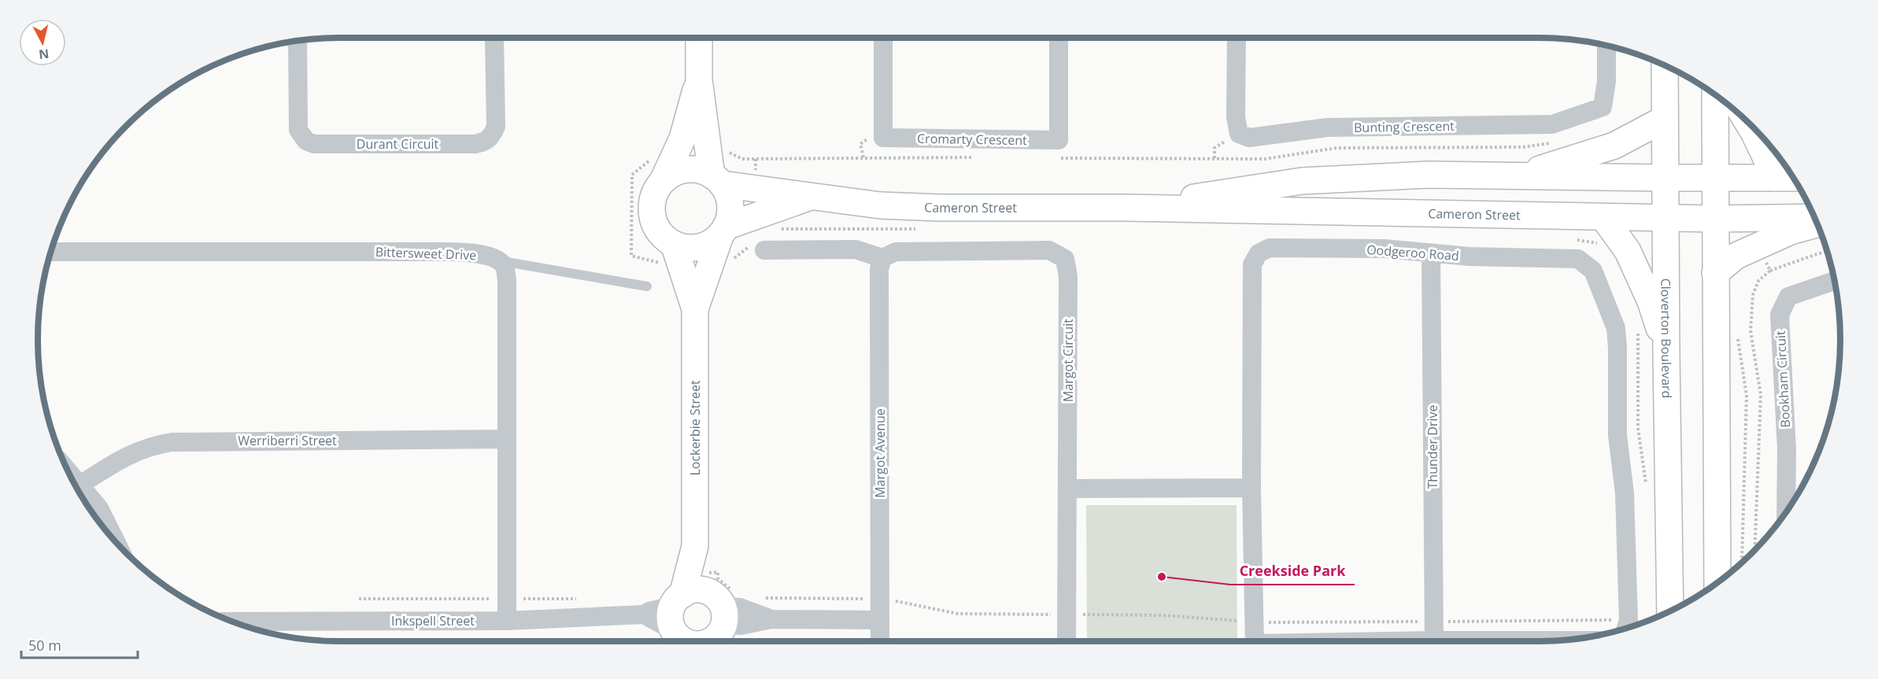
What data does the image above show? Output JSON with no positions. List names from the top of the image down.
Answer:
{
  "streets": {
    "street": [
      "Bunting Crescent",
      "Cromarty Crescent",
      "Durant Circuit",
      "Cameron Street",
      "Oodgeroo Road",
      "Bittersweet Drive",
      "Cloverton Boulevard",
      "Margot Circuit",
      "Bookham Circuit",
      "Lockerbie Street",
      "Werriberri Street",
      "Thunder Drive",
      "Margot Avenue",
      "Inkspell Street"
    ]
  },
  "crossings": [
    ["Cameron Street", "Cloverton Boulevard"],
    ["Oodgeroo Road", "Thunder Drive"],
    ["Margot Circuit", "Margot Avenue"],
    ["Lockerbie Street", "Inkspell Street"]
  ],
  "places": ["Creekside Park"],
  "scale_bar": "50 m",
  "north": "bottom"
}
